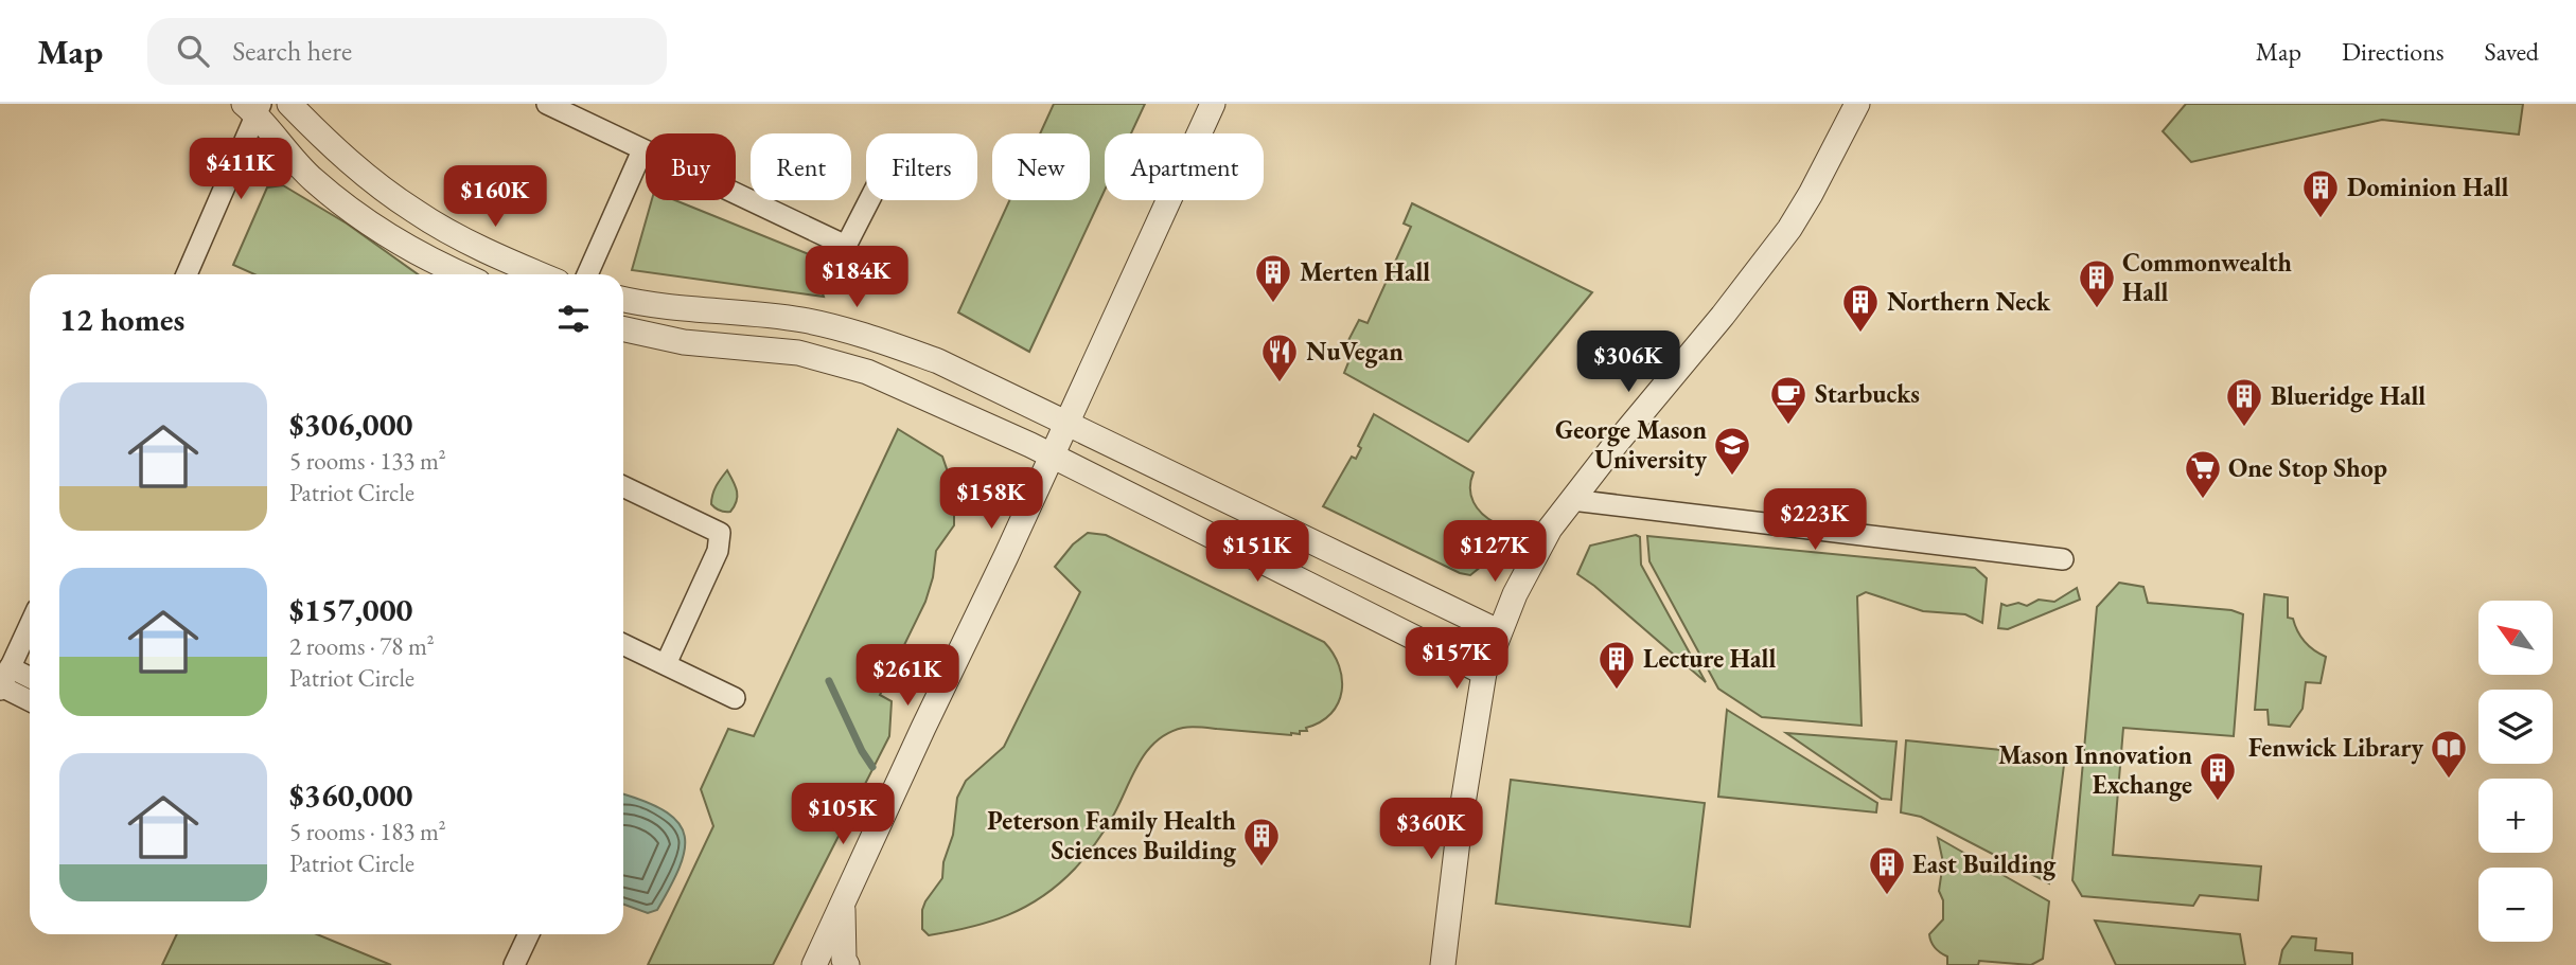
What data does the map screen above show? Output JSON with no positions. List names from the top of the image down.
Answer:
{
  "places": {
    "building": [
      "Dominion Hall",
      "Merten Hall",
      "Commonwealth Hall",
      "Northern Neck",
      "Blueridge Hall",
      "Lecture Hall",
      "Mason Innovation Exchange",
      "Peterson Family Health Sciences Building",
      "East Building"
    ],
    "restaurant": ["NuVegan"],
    "cafe": ["Starbucks"],
    "school or university": ["George Mason University"],
    "supermarket": ["One Stop Shop"],
    "library": ["Fenwick Library"]
  },
  "north": "top left",
  "page": {
    "header": "Map",
    "search": "Search here",
    "nav": ["Map", "Directions", "Saved"],
    "chip": [
      "Buy",
      "Rent",
      "Filters",
      "New",
      "Apartment"
    ],
    "price": [
      "$411K",
      "$160K",
      "$184K",
      "$306K",
      "$158K",
      "$223K",
      "$151K",
      "$127K",
      "$157K",
      "$261K",
      "$105K",
      "$360K"
    ],
    "heading": "12 homes",
    "list": [
      {
        "name": "$306,000",
        "note": "5 rooms · 133 m² · Patriot Circle"
      },
      {
        "name": "$157,000",
        "note": "2 rooms · 78 m² · Patriot Circle"
      },
      {
        "name": "$360,000",
        "note": "5 rooms · 183 m² · Patriot Circle"
      }
    ],
    "map_buttons": ["+", "−"]
  }
}
